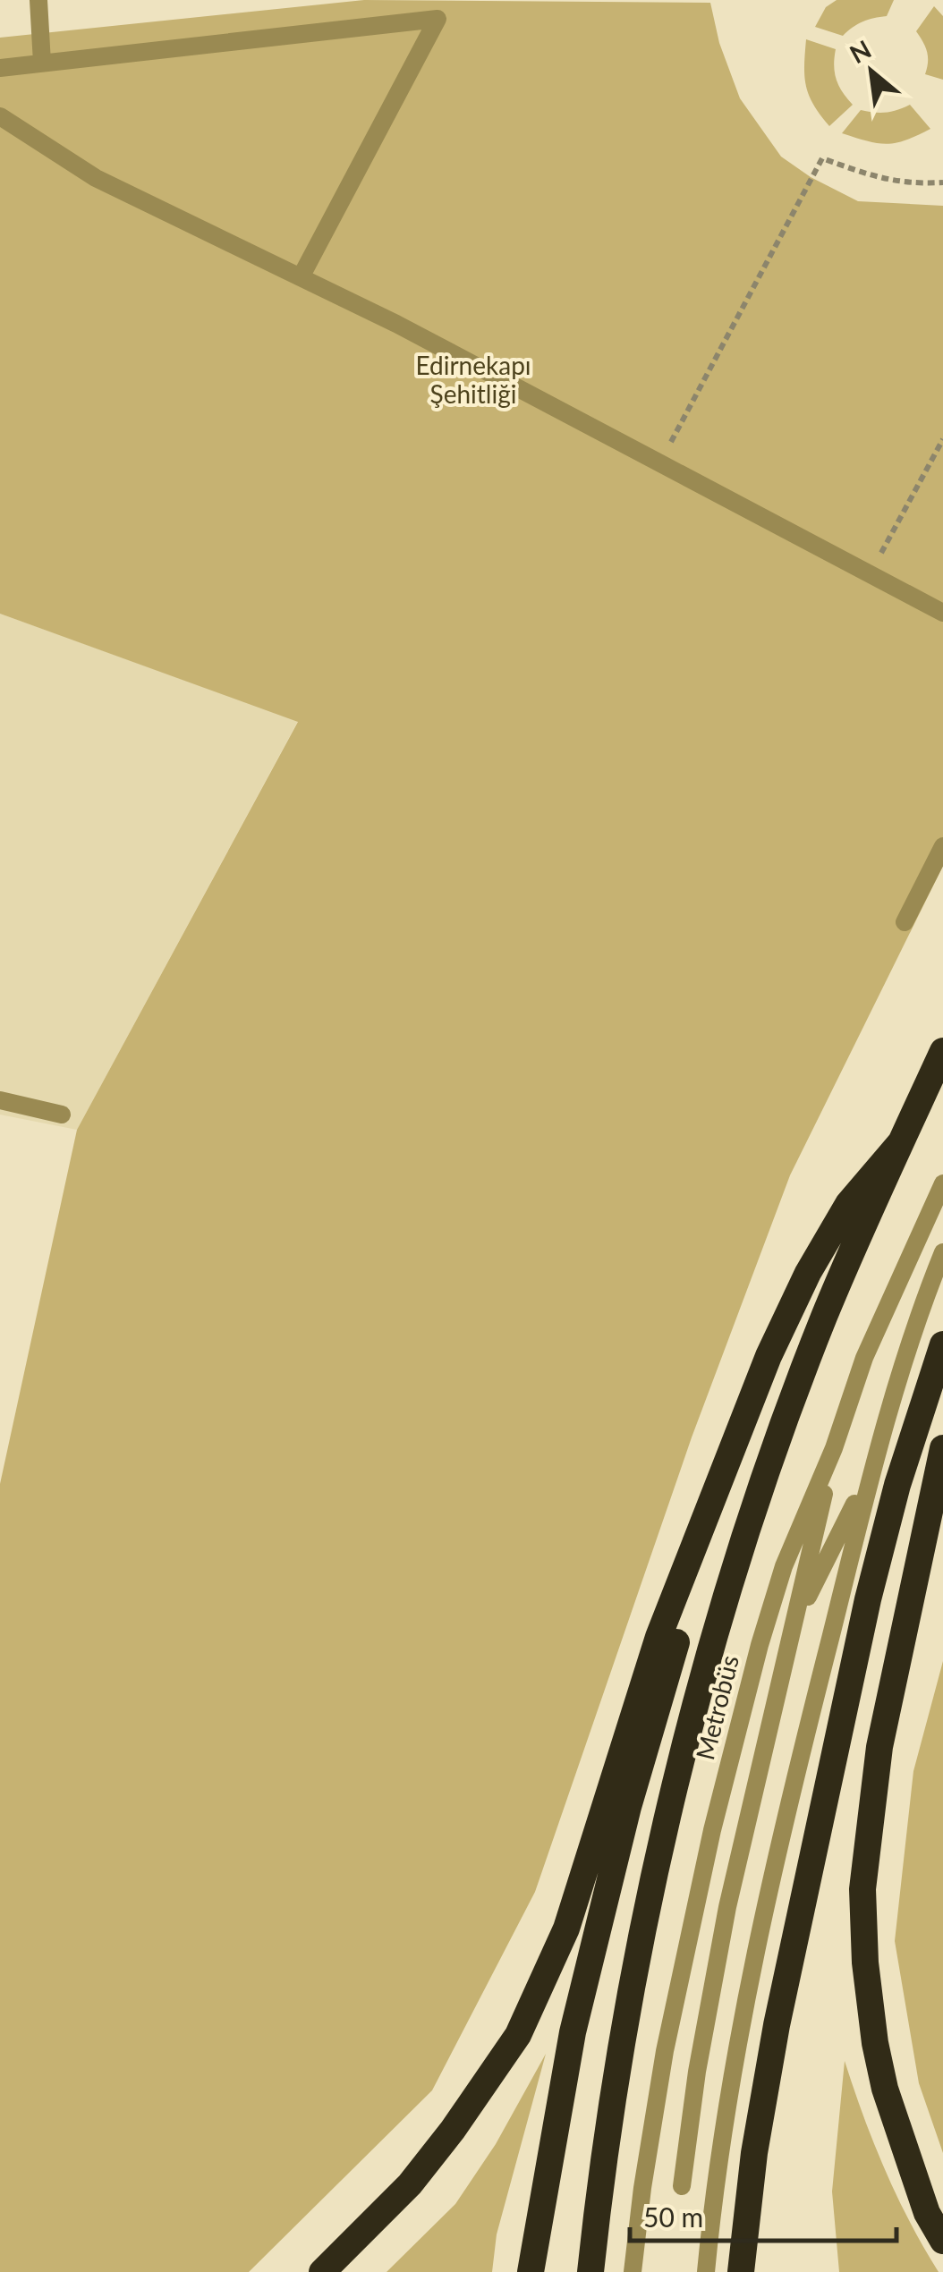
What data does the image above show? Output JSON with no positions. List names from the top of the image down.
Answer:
{
  "streets": {
    "street": ["Metrobüs"]
  },
  "parks": ["Edirnekapı Şehitliği"],
  "scale_bar": "50 m",
  "north": "top left"
}
